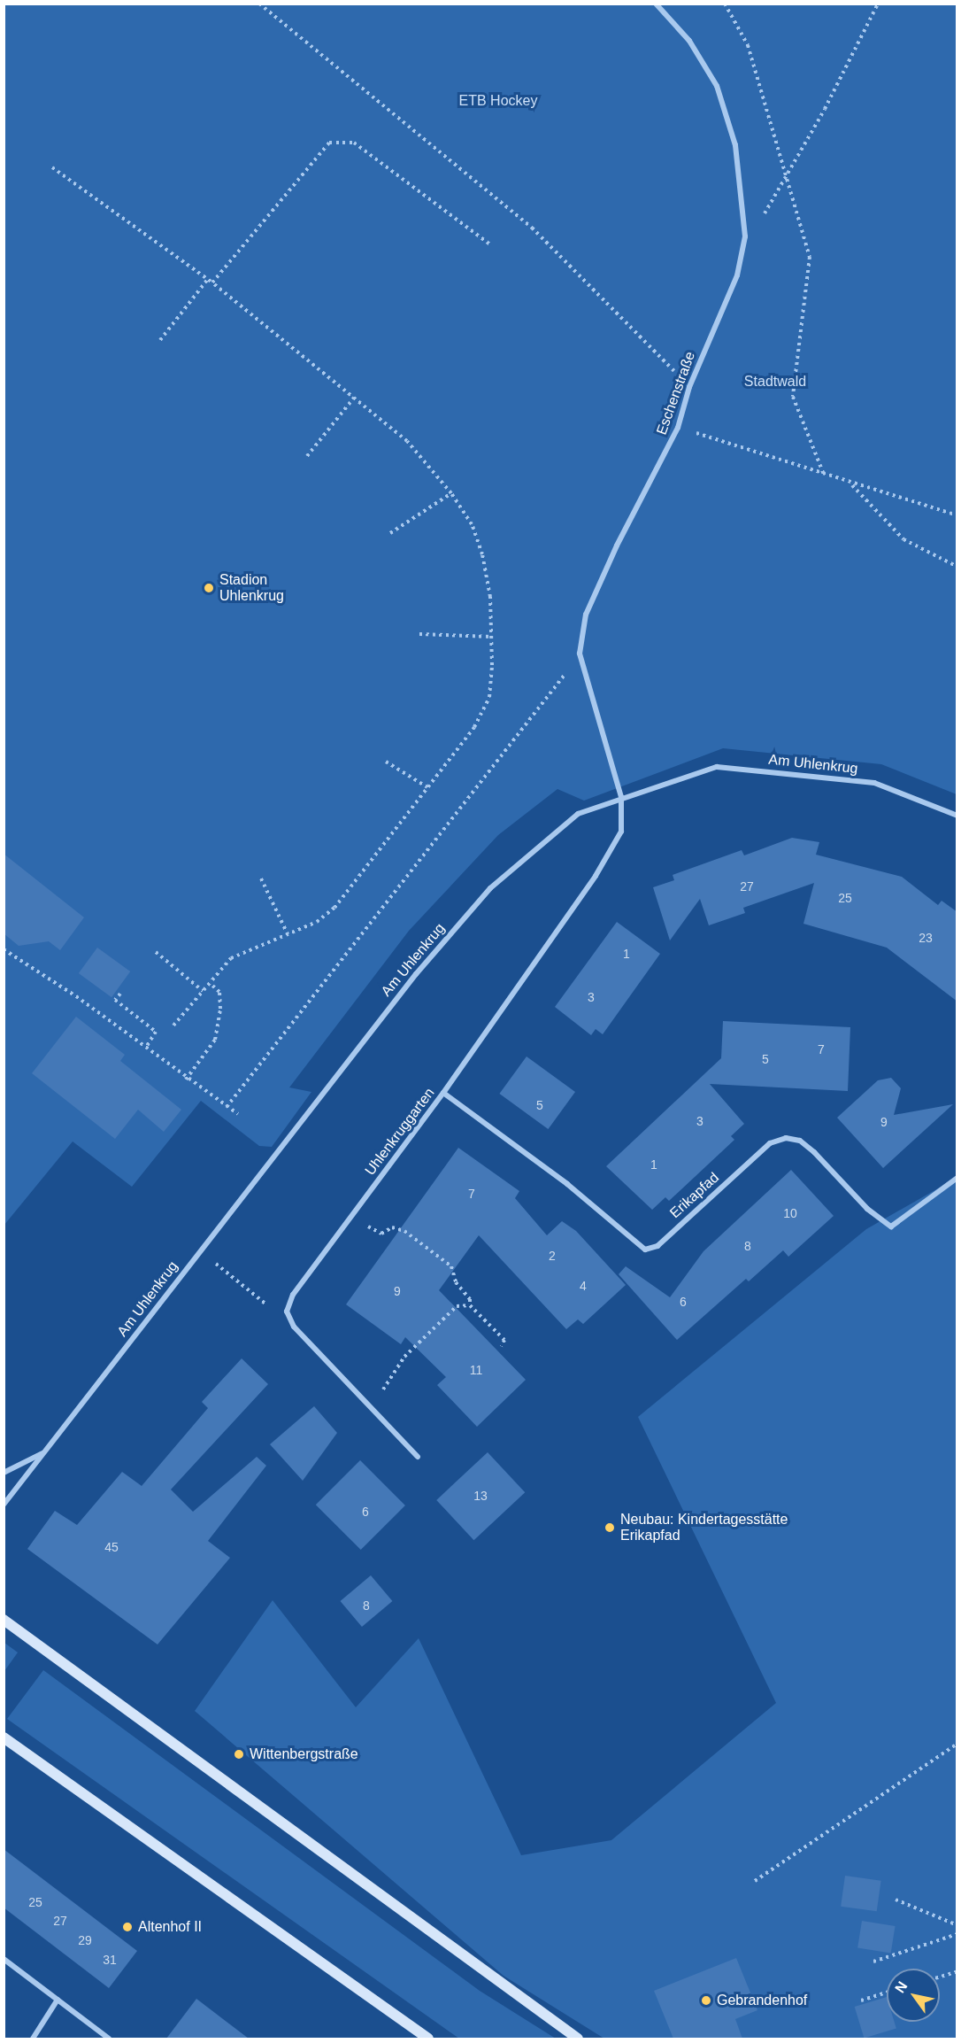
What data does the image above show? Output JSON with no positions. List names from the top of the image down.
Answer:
{
  "streets": {
    "street": [
      "Eschenstraße",
      "Am Uhlenkrug",
      "Uhlenkruggarten",
      "Erikapfad"
    ]
  },
  "crossings": [
    ["Eschenstraße", "Am Uhlenkrug"],
    ["Eschenstraße", "Uhlenkruggarten"],
    ["Am Uhlenkrug", "Uhlenkruggarten"],
    ["Uhlenkruggarten", "Erikapfad"]
  ],
  "parks": ["ETB Hockey", "Stadtwald"],
  "places": [
    "Stadion Uhlenkrug",
    "Neubau: Kindertagesstätte Erikapfad",
    "Wittenbergstraße",
    "Altenhof II",
    "Gebrandenhof"
  ],
  "house_numbers": [
    "27",
    "25",
    "23",
    "1",
    "3",
    "7",
    "5",
    "5",
    "3",
    "9",
    "1",
    "7",
    "10",
    "8",
    "2",
    "4",
    "9",
    "6",
    "11",
    "13",
    "6",
    "45",
    "8",
    "25",
    "27",
    "29",
    "31"
  ],
  "north": "top left"
}
